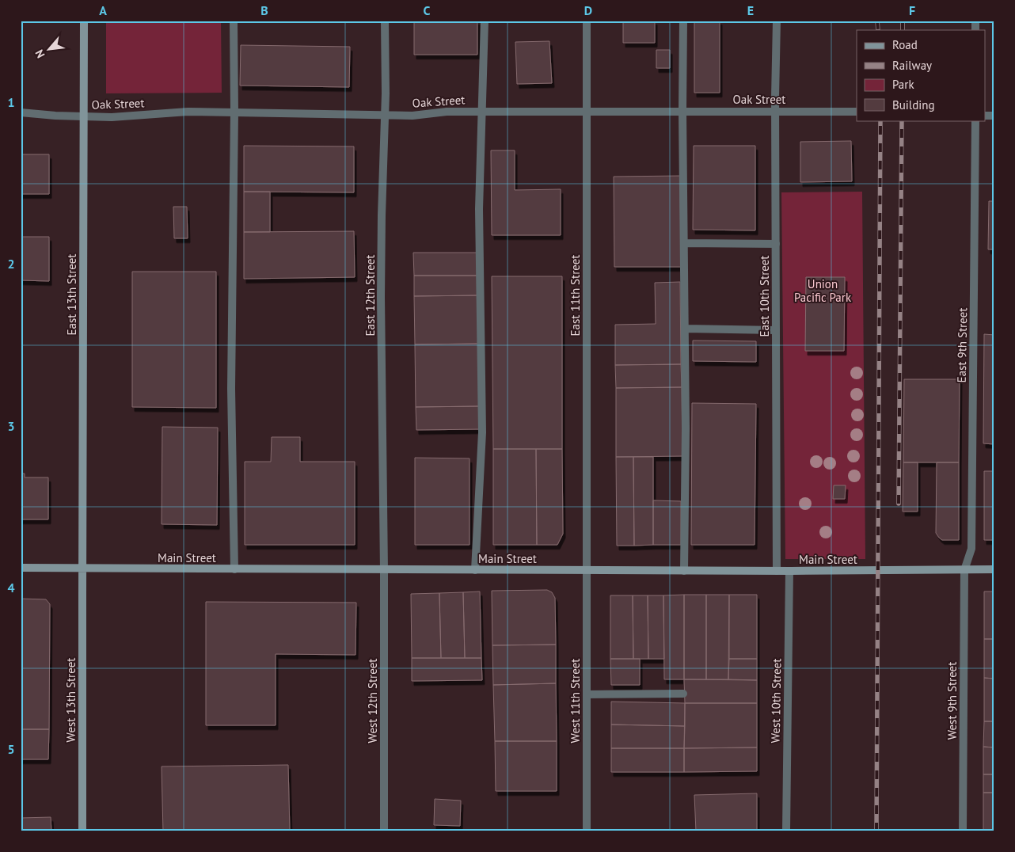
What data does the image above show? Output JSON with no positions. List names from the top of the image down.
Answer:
{
  "streets": {
    "street": [
      "Oak Street",
      "East 13th Street",
      "East 12th Street",
      "East 11th Street",
      "East 10th Street",
      "East 9th Street",
      "Main Street",
      "West 13th Street",
      "West 12th Street",
      "West 11th Street",
      "West 10th Street",
      "West 9th Street"
    ]
  },
  "crossings": [
    ["Oak Street", "East 13th Street"],
    ["Oak Street", "East 12th Street"],
    ["Oak Street", "East 11th Street"],
    ["Oak Street", "East 10th Street"],
    ["East 13th Street", "Main Street"],
    ["East 13th Street", "West 13th Street"],
    ["East 12th Street", "Main Street"],
    ["East 12th Street", "West 12th Street"],
    ["East 11th Street", "Main Street"],
    ["East 11th Street", "West 11th Street"],
    ["East 10th Street", "Main Street"],
    ["East 9th Street", "Main Street"],
    ["East 9th Street", "West 9th Street"],
    ["Main Street", "West 13th Street"],
    ["Main Street", "West 12th Street"],
    ["Main Street", "West 11th Street"],
    ["Main Street", "West 10th Street"],
    ["Main Street", "West 9th Street"]
  ],
  "parks": ["Union Pacific Park"],
  "legend": [
    "Road",
    "Railway",
    "Park",
    "Building"
  ],
  "north": "bottom left",
  "grid": {
    "columns": [
      "A",
      "B",
      "C",
      "D",
      "E",
      "F"
    ],
    "rows": [
      "1",
      "2",
      "3",
      "4",
      "5"
    ]
  }
}
